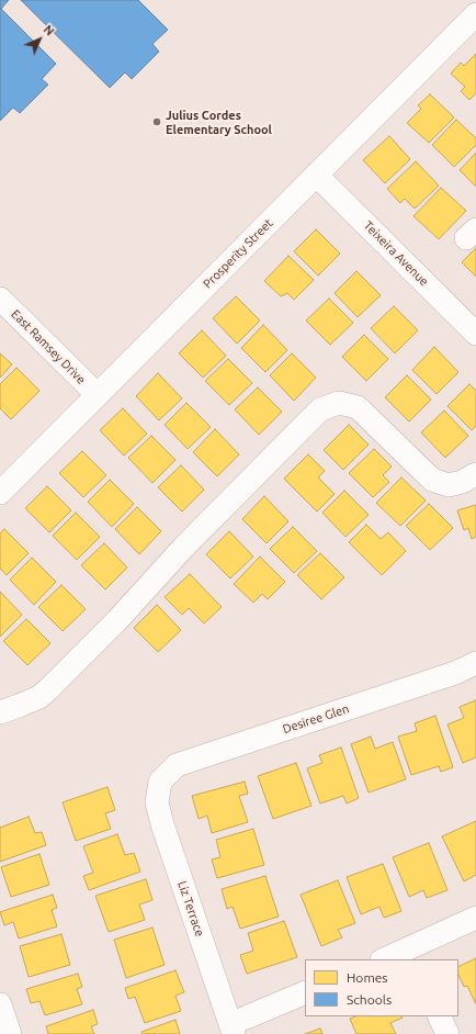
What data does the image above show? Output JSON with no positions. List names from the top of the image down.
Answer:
{
  "streets": {
    "street": [
      "Prosperity Street",
      "Teixeira Avenue",
      "East Ramsey Drive",
      "Desiree Glen",
      "Liz Terrace"
    ]
  },
  "crossings": [
    ["Prosperity Street", "Teixeira Avenue"],
    ["Prosperity Street", "East Ramsey Drive"],
    ["Desiree Glen", "Liz Terrace"]
  ],
  "places": ["Julius Cordes Elementary School"],
  "legend": ["Homes", "Schools"],
  "north": "top right"
}
